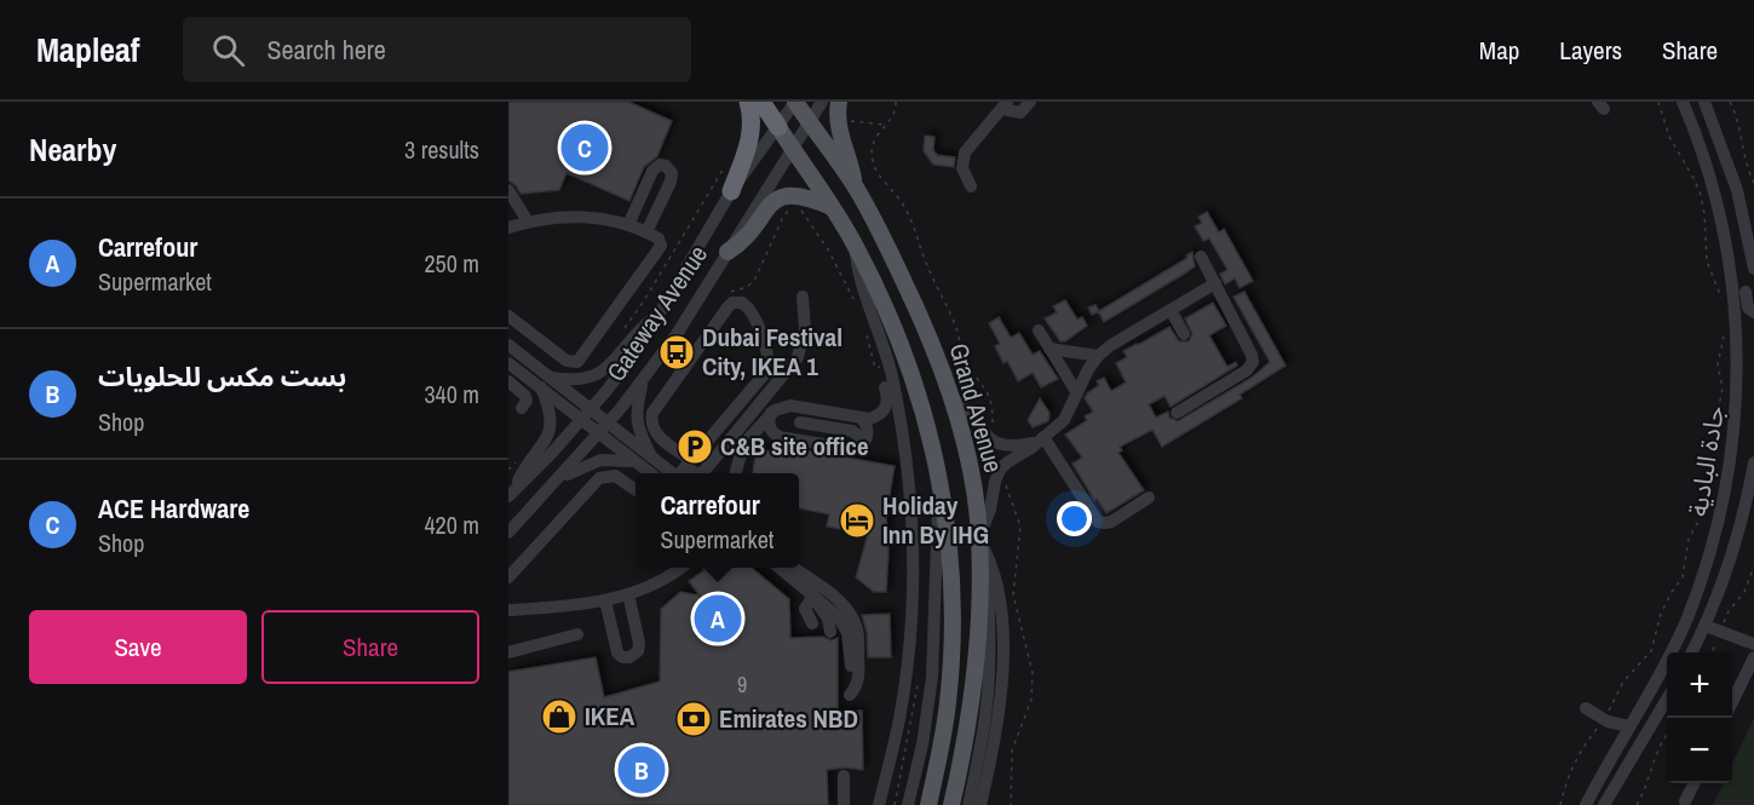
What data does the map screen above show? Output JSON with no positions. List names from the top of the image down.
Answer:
{
  "streets": {
    "main road": ["Grand Avenue"],
    "street": ["Gateway Avenue", "جادة البادية"]
  },
  "crossings": [
    ["Gateway Avenue", "Grand Avenue"]
  ],
  "places": {
    "bus stop": ["Dubai Festival City, IKEA 1"],
    "parking": ["C&B site office"],
    "hotel": ["Holiday Inn By IHG"],
    "shop": ["IKEA"],
    "bank": ["Emirates NBD"]
  },
  "house_numbers": ["9"],
  "page": {
    "header": "Mapleaf",
    "search": "Search here",
    "nav": ["Map", "Layers", "Share"],
    "heading": ["Nearby", "3 results"],
    "pins": ["C", "A", "B"],
    "list": [
      {
        "mark": "A",
        "name": "Carrefour",
        "note": "Supermarket",
        "value": "250 m"
      },
      {
        "mark": "B",
        "name": "بست مكس للحلويات",
        "note": "Shop",
        "value": "340 m"
      },
      {
        "mark": "C",
        "name": "ACE Hardware",
        "note": "Shop",
        "value": "420 m"
      }
    ],
    "popup": ["Carrefour", "Supermarket"],
    "buttons": ["Save", "Share"],
    "map_buttons": ["+", "−"]
  }
}
